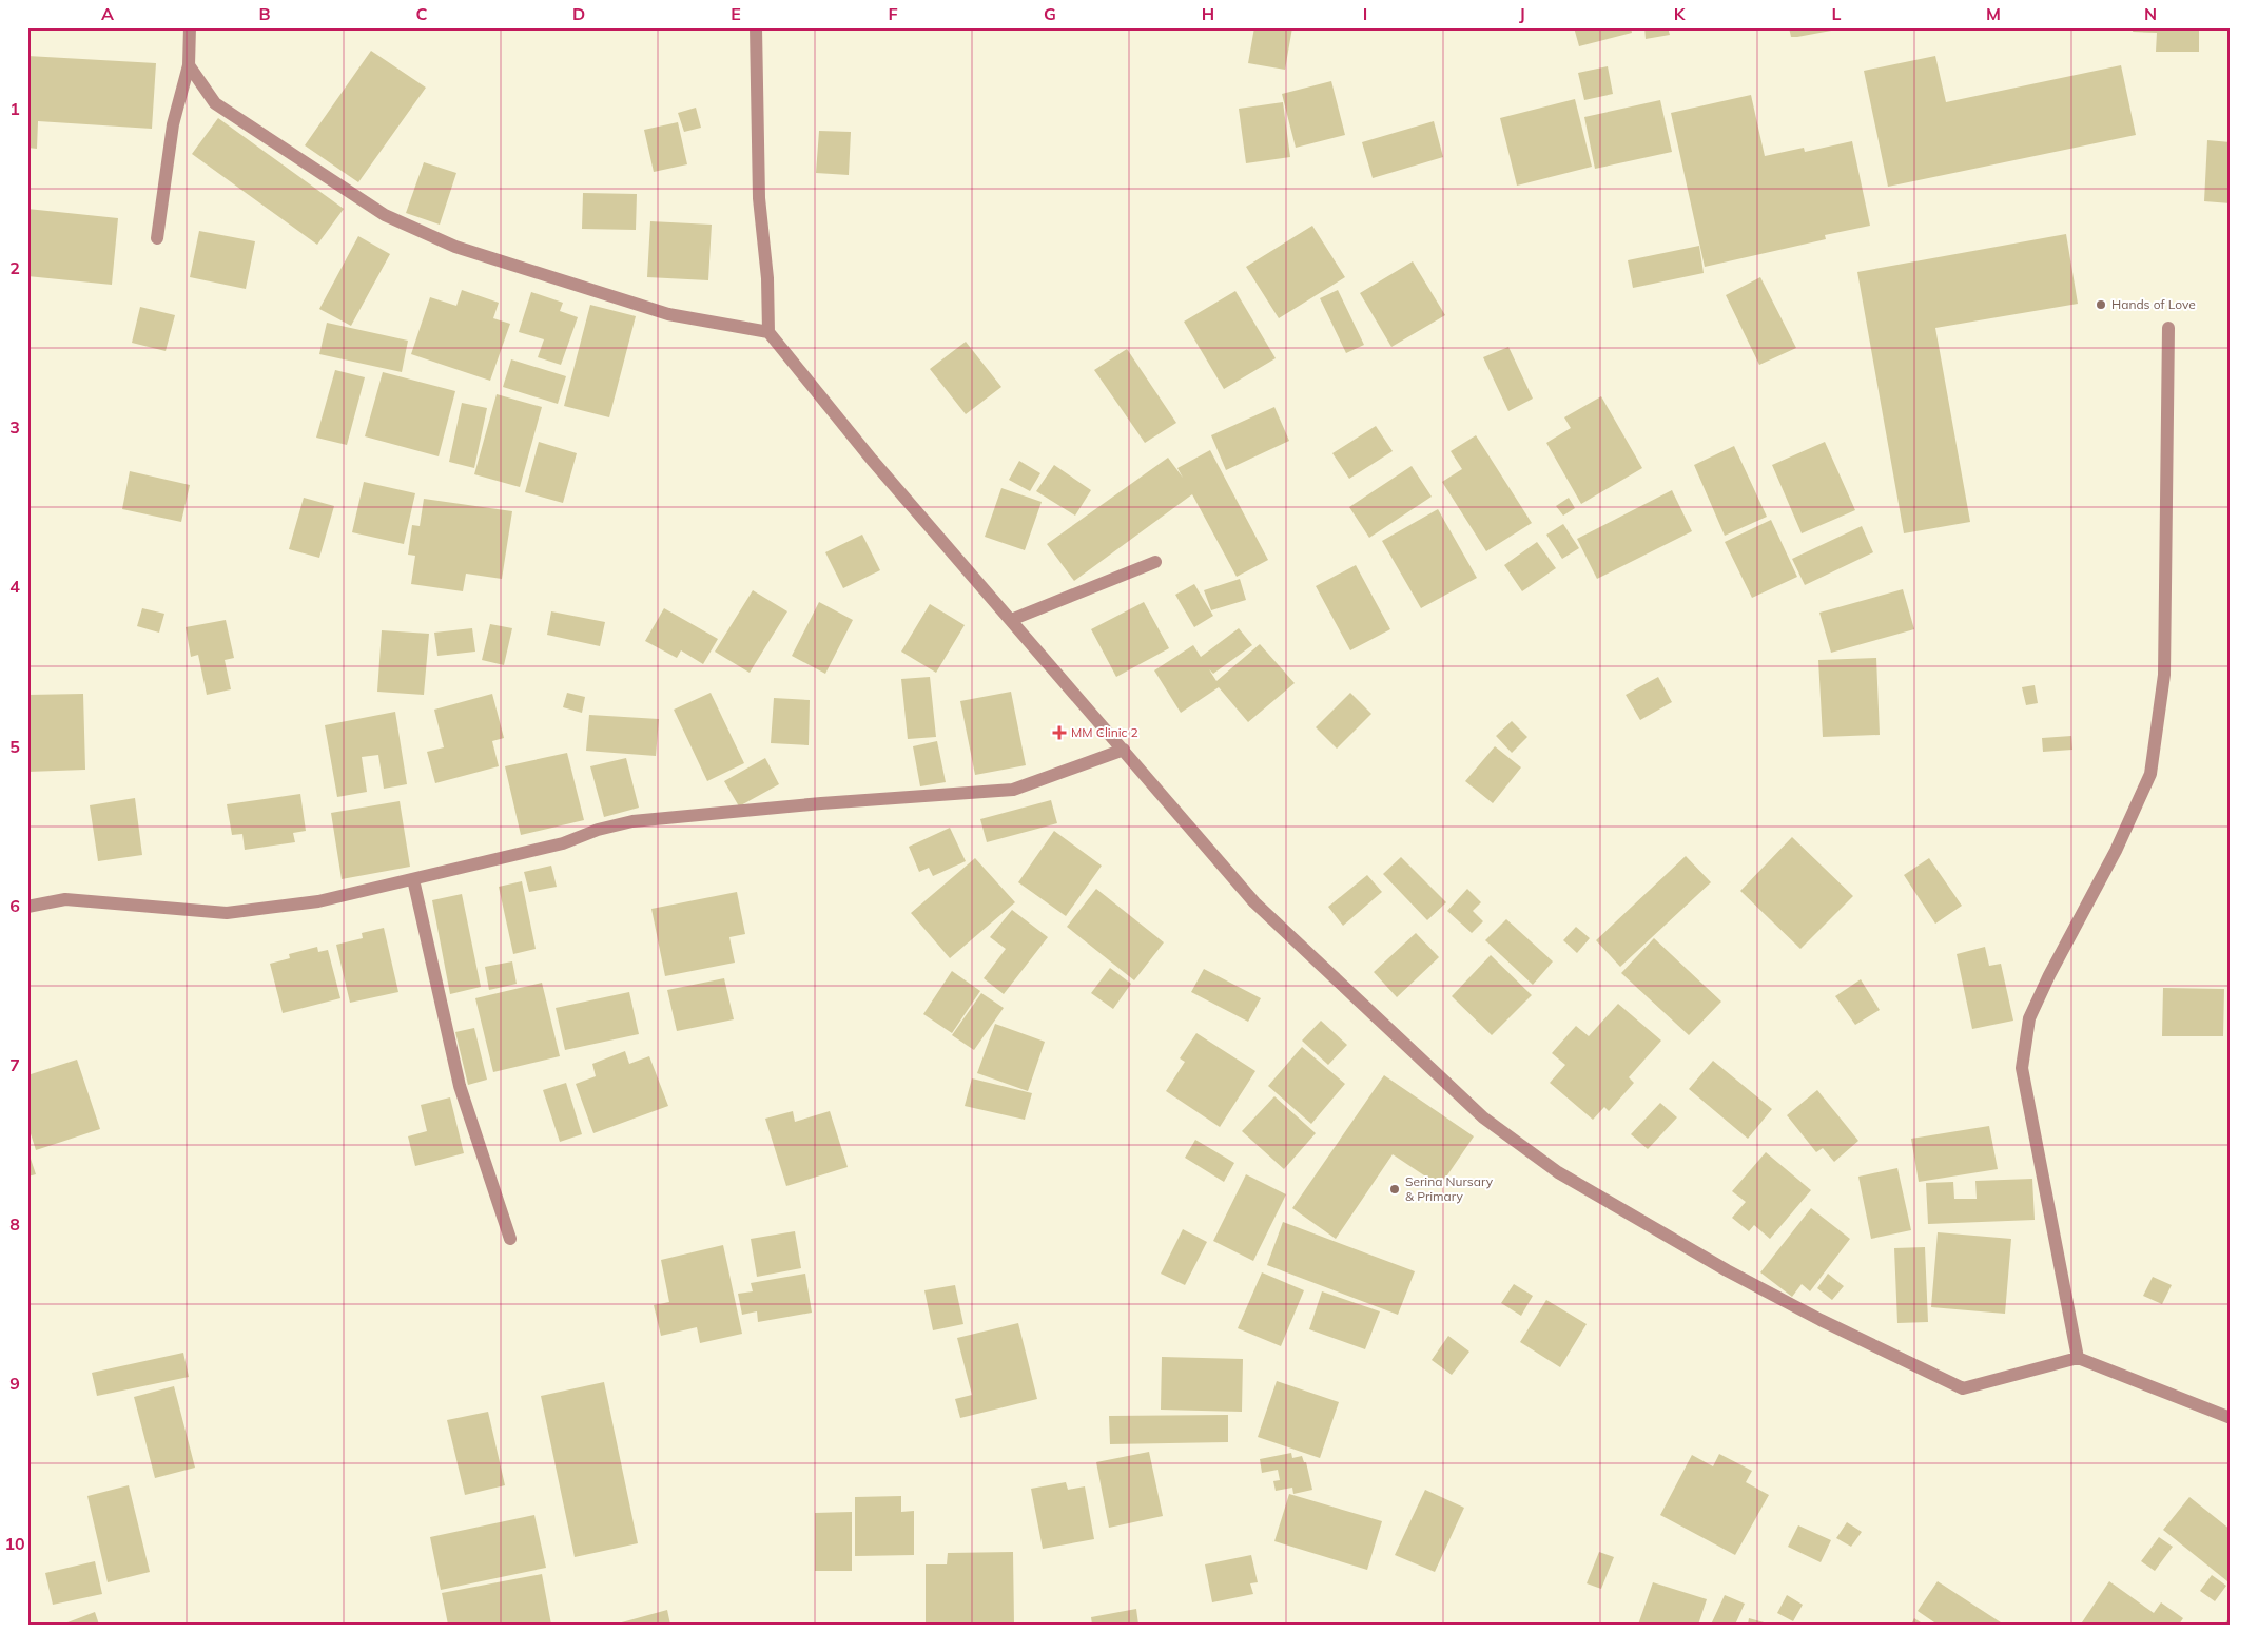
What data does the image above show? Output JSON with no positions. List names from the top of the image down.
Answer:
{
  "places": {
    "other": ["Hands of Love", "Serina Nursary & Primary"],
    "health": ["MM Clinic 2"]
  },
  "grid": {
    "columns": [
      "A",
      "B",
      "C",
      "D",
      "E",
      "F",
      "G",
      "H",
      "I",
      "J",
      "K",
      "L",
      "M",
      "N"
    ],
    "rows": [
      "1",
      "2",
      "3",
      "4",
      "5",
      "6",
      "7",
      "8",
      "9",
      "10"
    ]
  }
}
